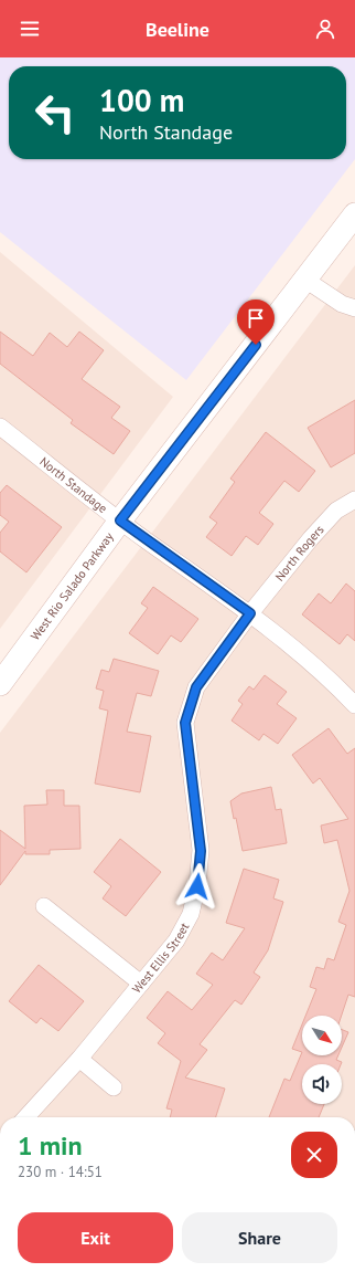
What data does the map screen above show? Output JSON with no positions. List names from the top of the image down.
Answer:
{
  "streets": {
    "main road": ["West Rio Salado Parkway"],
    "street": ["North Standage", "North Rogers", "West Ellis Street"]
  },
  "crossings": [
    ["North Standage", "North Rogers"],
    ["North Standage", "West Rio Salado Parkway"],
    ["North Standage", "West Ellis Street"],
    ["North Rogers", "West Ellis Street"]
  ],
  "north": "bottom right",
  "page": {
    "header": "Beeline",
    "turn": ["100 m", "North Standage"],
    "heading": ["1 min", "230 m · 14:51"],
    "buttons": ["Exit", "Share"]
  }
}
